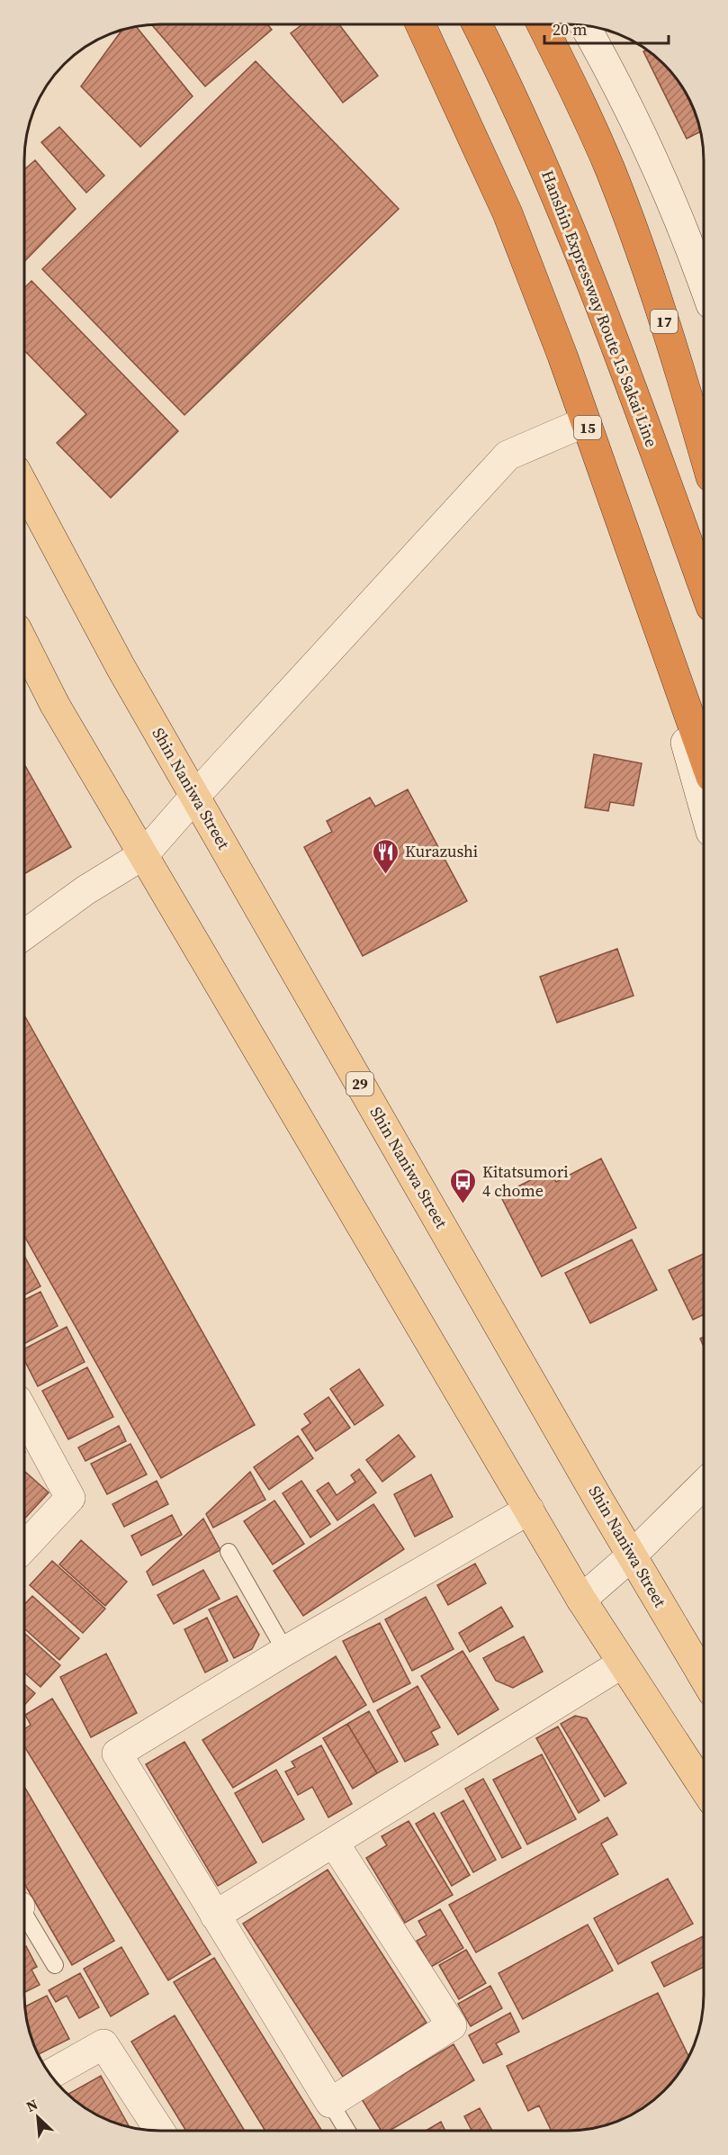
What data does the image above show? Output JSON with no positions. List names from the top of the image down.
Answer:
{
  "streets": {
    "highway": ["Hanshin Expressway Route 15 Sakai Line", "17", "15"],
    "main road": ["Shin Naniwa Street", "29"]
  },
  "places": {
    "restaurant": ["Kurazushi"],
    "bus stop": ["Kitatsumori 4 chome"]
  },
  "scale_bar": "20 m",
  "north": "top left"
}
